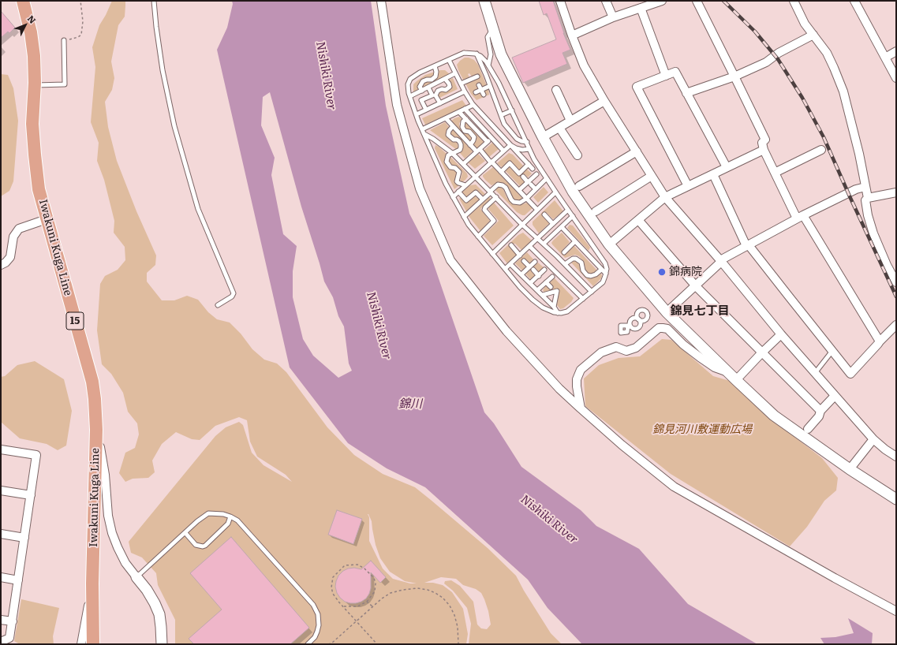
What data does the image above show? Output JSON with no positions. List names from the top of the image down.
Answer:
{
  "streets": {
    "main road": ["Iwakuni Kuga Line", "15"]
  },
  "districts": ["錦見七丁目"],
  "water": ["Nishiki River", "錦川"],
  "parks": ["錦見河川敷運動広場"],
  "places": ["錦病院"],
  "north": "top right"
}
